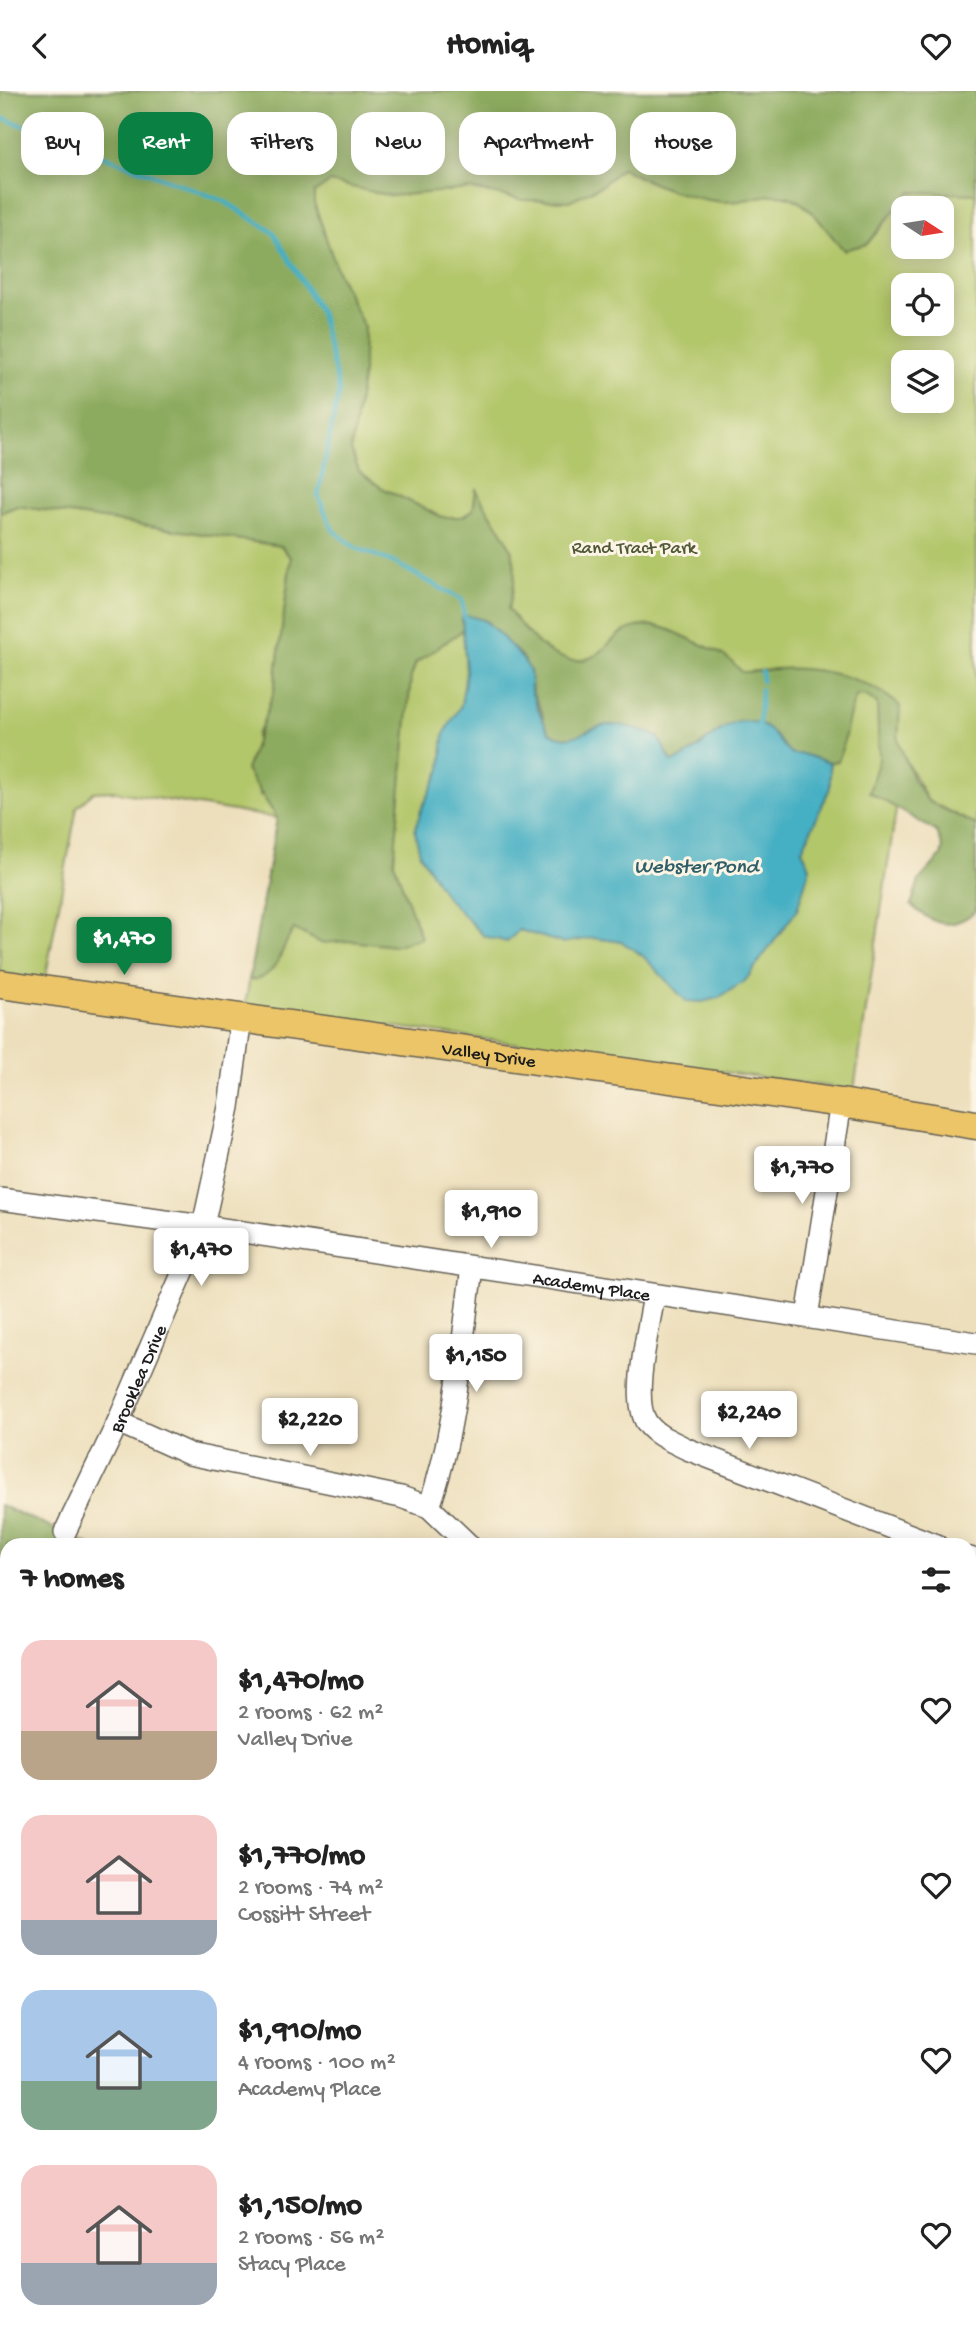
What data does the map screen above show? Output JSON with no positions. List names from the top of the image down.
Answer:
{
  "streets": {
    "main road": ["Valley Drive"],
    "street": ["Academy Place", "Brooklea Drive"]
  },
  "crossings": [
    ["Valley Drive", "Brooklea Drive"],
    ["Academy Place", "Brooklea Drive"]
  ],
  "water": ["Webster Pond"],
  "parks": ["Rand Tract Park"],
  "north": "right",
  "page": {
    "header": "Homiq",
    "chip": [
      "Buy",
      "Rent",
      "Filters",
      "New",
      "Apartment",
      "House"
    ],
    "price": [
      "$1,470",
      "$1,770",
      "$1,910",
      "$1,470",
      "$1,150",
      "$2,240",
      "$2,220"
    ],
    "heading": "7 homes",
    "list": [
      {
        "name": "$1,470/mo",
        "note": "2 rooms · 62 m² · Valley Drive"
      },
      {
        "name": "$1,770/mo",
        "note": "2 rooms · 74 m² · Cossitt Street"
      },
      {
        "name": "$1,910/mo",
        "note": "4 rooms · 100 m² · Academy Place"
      },
      {
        "name": "$1,150/mo",
        "note": "2 rooms · 56 m² · Stacy Place"
      }
    ]
  }
}
